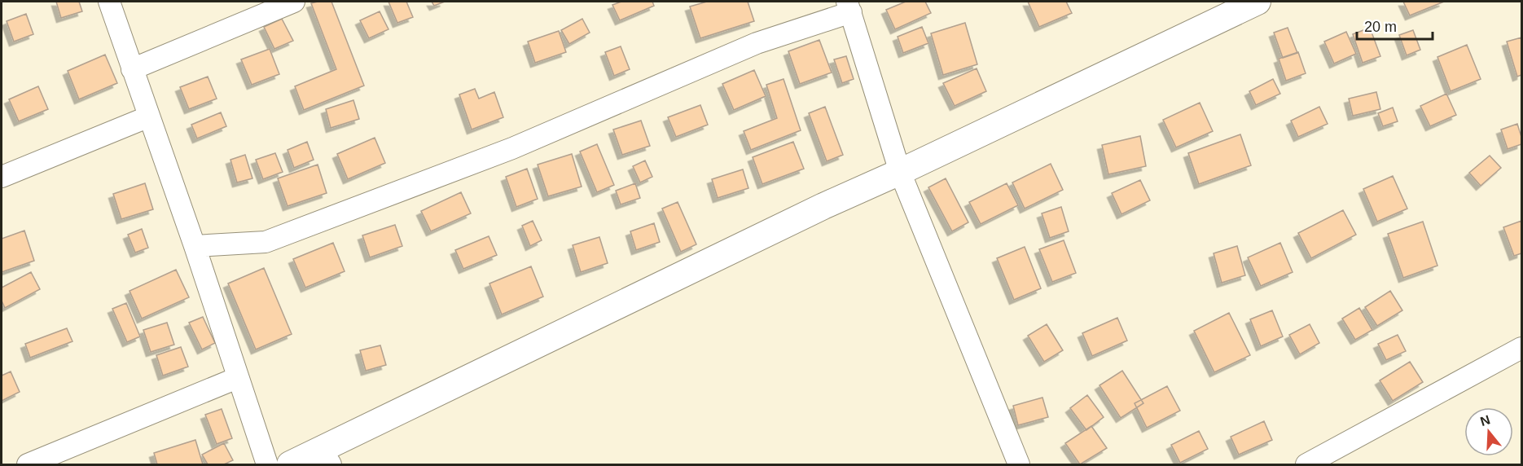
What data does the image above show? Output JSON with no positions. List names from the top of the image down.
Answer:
{
  "scale_bar": "20 m",
  "north": "top"
}
